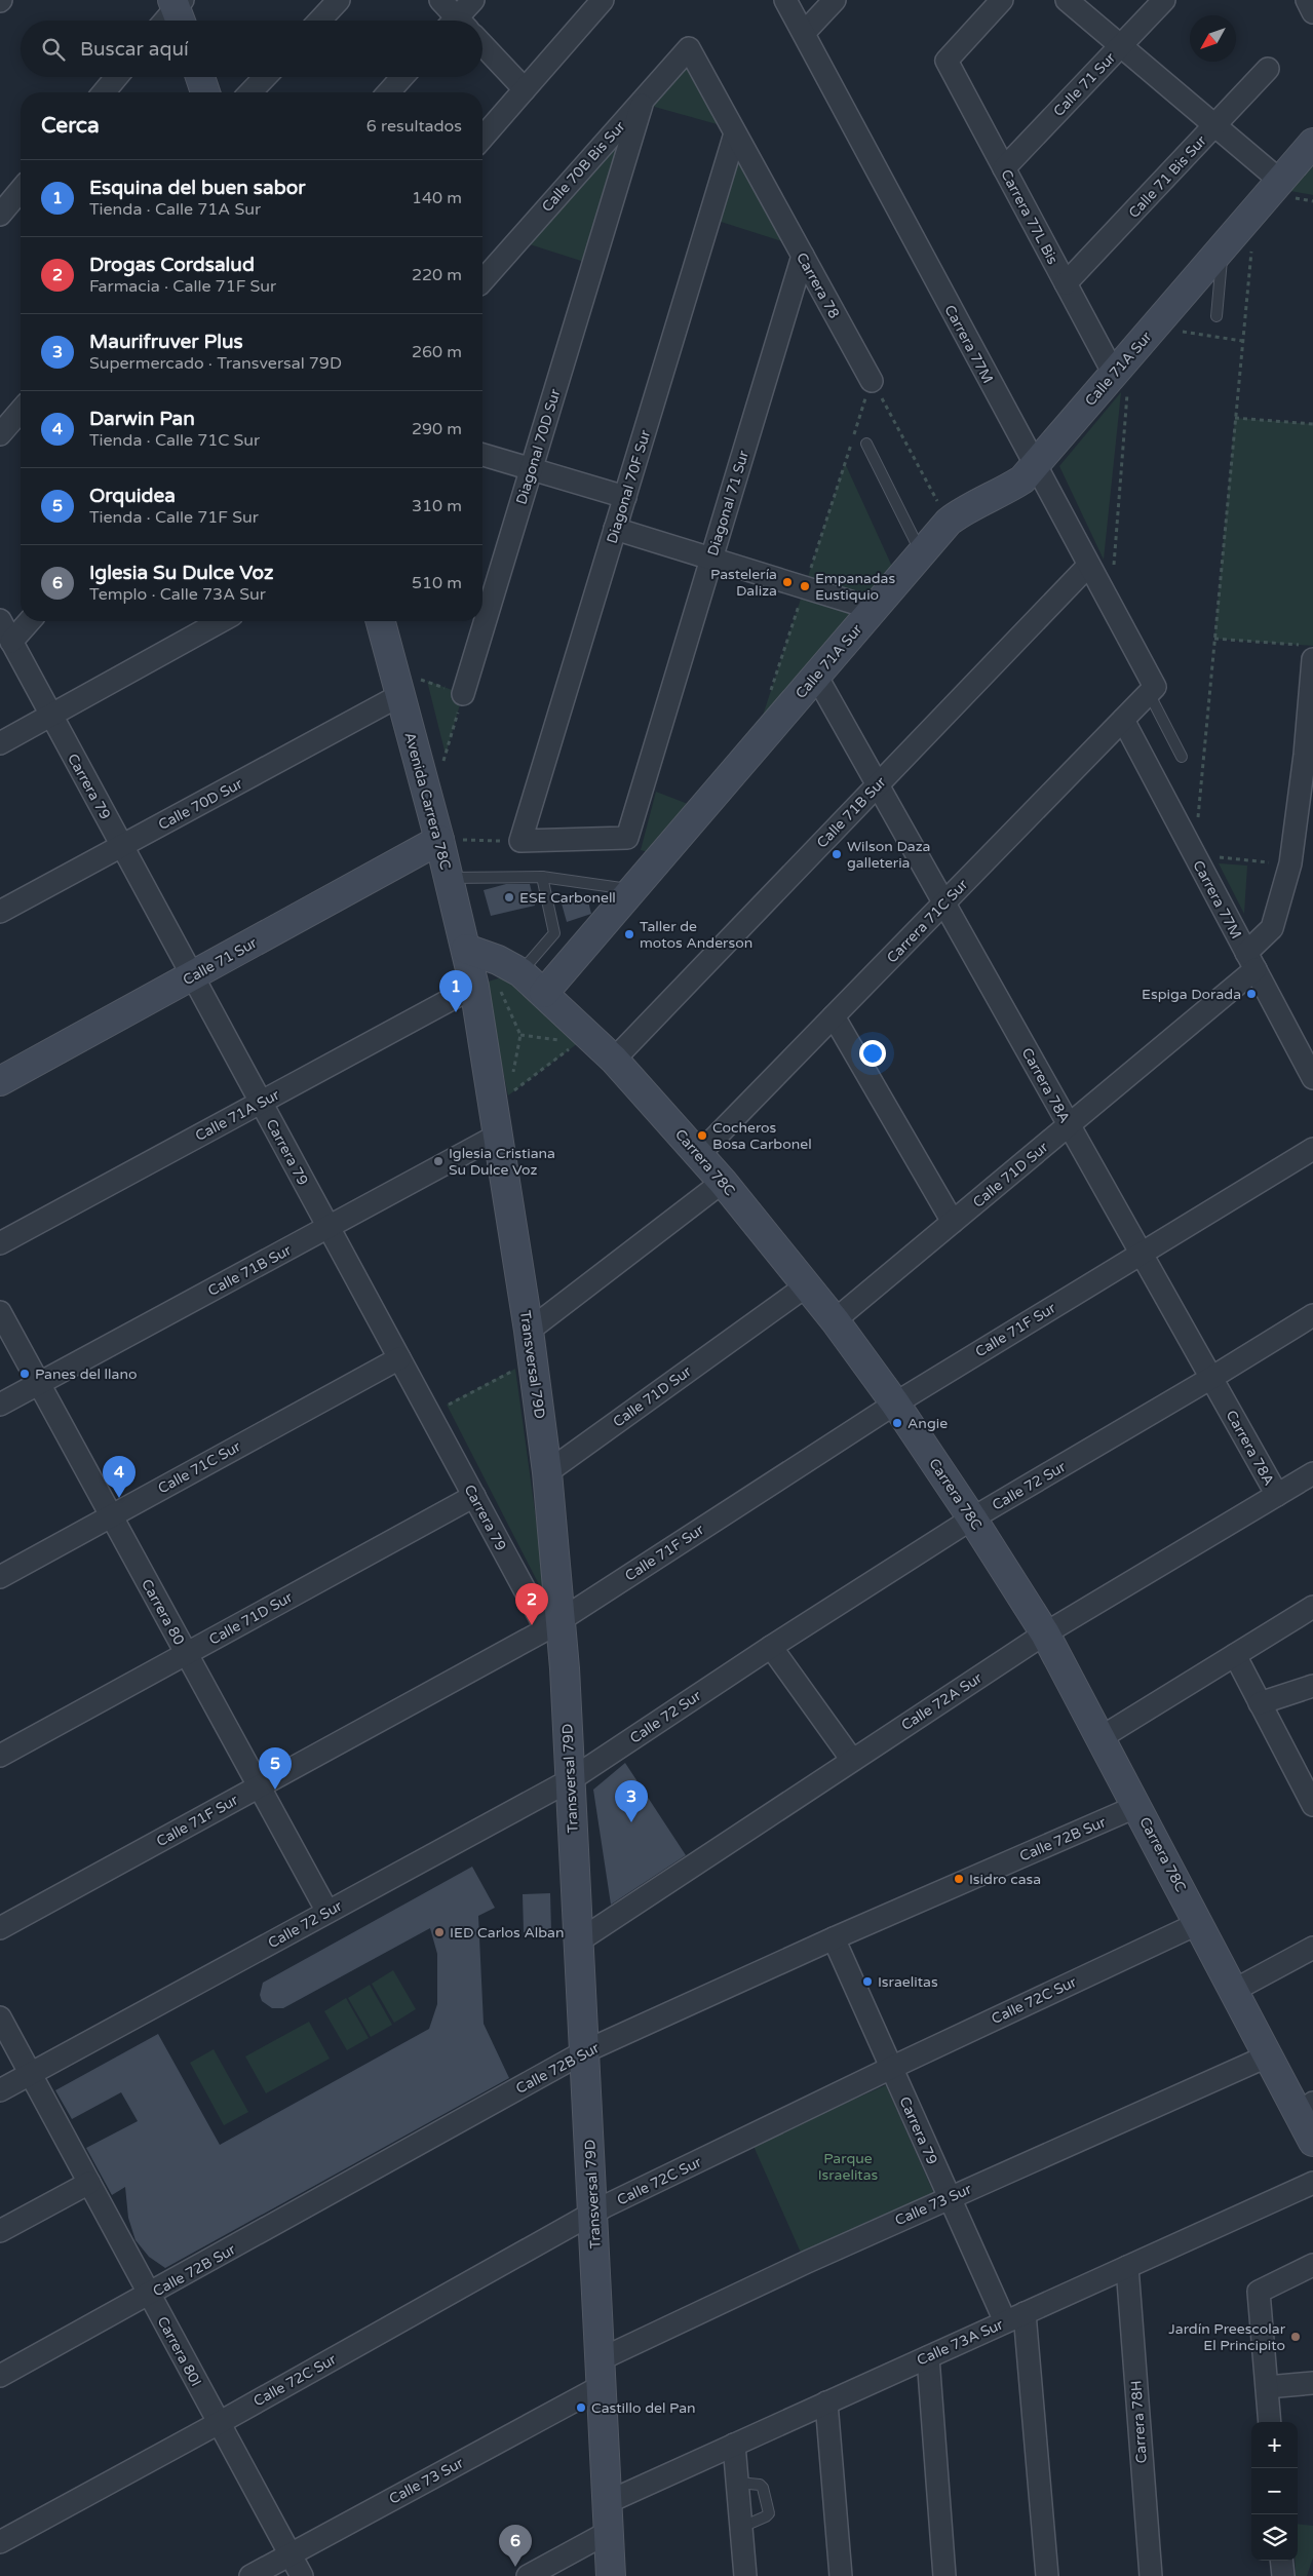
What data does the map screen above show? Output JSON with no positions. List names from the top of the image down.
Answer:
{
  "streets": {
    "street": [
      "Calle 71 Sur",
      "Calle 70B Bis Sur",
      "Calle 71 Bis Sur",
      "Carrera 77L Bis",
      "Carrera 78",
      "Carrera 77M",
      "Calle 71A Sur",
      "Diagonal 70D Sur",
      "Diagonal 70F Sur",
      "Diagonal 71 Sur",
      "Carrera 79",
      "Avenida Carrera 78C",
      "Calle 70D Sur",
      "Calle 71B Sur",
      "Carrera 71C Sur",
      "Carrera 78A",
      "Carrera 78C",
      "Calle 71D Sur",
      "Calle 71F Sur",
      "Transversal 79D",
      "Calle 71C Sur",
      "Calle 72 Sur",
      "Carrera 80",
      "Calle 72A Sur",
      "Calle 72B Sur",
      "Calle 72C Sur",
      "Calle 73 Sur",
      "Calle 73A Sur",
      "Carrera 80I",
      "Carrera 78H"
    ]
  },
  "crossings": [
    ["Calle 71 Sur", "Carrera 77L Bis"],
    ["Calle 71 Sur", "Carrera 79"],
    ["Calle 71 Sur", "Avenida Carrera 78C"],
    ["Calle 70B Bis Sur", "Carrera 78"],
    ["Calle 70B Bis Sur", "Diagonal 70D Sur"],
    ["Calle 71 Bis Sur", "Carrera 77L Bis"],
    ["Carrera 77L Bis", "Calle 71A Sur"],
    ["Carrera 78", "Diagonal 70F Sur"],
    ["Carrera 78", "Diagonal 71 Sur"],
    ["Carrera 77M", "Calle 71A Sur"],
    ["Carrera 77M", "Calle 71B Sur"],
    ["Carrera 77M", "Carrera 71C Sur"],
    ["Carrera 77M", "Calle 71D Sur"],
    ["Calle 71A Sur", "Carrera 79"],
    ["Calle 71A Sur", "Avenida Carrera 78C"],
    ["Calle 71A Sur", "Carrera 78A"],
    ["Calle 71A Sur", "Carrera 78C"],
    ["Calle 71A Sur", "Transversal 79D"],
    ["Diagonal 70F Sur", "Diagonal 71 Sur"],
    ["Carrera 79", "Calle 70D Sur"],
    ["Carrera 79", "Calle 71B Sur"],
    ["Carrera 79", "Calle 71D Sur"],
    ["Carrera 79", "Calle 71F Sur"],
    ["Carrera 79", "Transversal 79D"],
    ["Carrera 79", "Calle 71C Sur"],
    ["Carrera 79", "Calle 72B Sur"],
    ["Carrera 79", "Calle 72C Sur"],
    ["Carrera 79", "Calle 73 Sur"],
    ["Carrera 79", "Calle 73A Sur"],
    ["Avenida Carrera 78C", "Calle 70D Sur"],
    ["Avenida Carrera 78C", "Carrera 78C"],
    ["Avenida Carrera 78C", "Transversal 79D"],
    ["Calle 71B Sur", "Carrera 78A"],
    ["Calle 71B Sur", "Carrera 78C"],
    ["Calle 71B Sur", "Transversal 79D"],
    ["Calle 71B Sur", "Carrera 80"],
    ["Carrera 71C Sur", "Carrera 78A"],
    ["Carrera 71C Sur", "Carrera 78C"],
    ["Carrera 78A", "Calle 71D Sur"],
    ["Carrera 78A", "Calle 71F Sur"],
    ["Carrera 78A", "Calle 72 Sur"],
    ["Carrera 78A", "Calle 72A Sur"],
    ["Carrera 78C", "Calle 71D Sur"],
    ["Carrera 78C", "Calle 71F Sur"],
    ["Carrera 78C", "Calle 72 Sur"],
    ["Carrera 78C", "Calle 72A Sur"],
    ["Carrera 78C", "Calle 72B Sur"],
    ["Carrera 78C", "Calle 72C Sur"],
    ["Carrera 78C", "Calle 73 Sur"],
    ["Calle 71D Sur", "Transversal 79D"],
    ["Calle 71D Sur", "Carrera 80"],
    ["Calle 71F Sur", "Transversal 79D"],
    ["Calle 71F Sur", "Carrera 80"],
    ["Transversal 79D", "Calle 72 Sur"],
    ["Transversal 79D", "Calle 72A Sur"],
    ["Transversal 79D", "Calle 72B Sur"],
    ["Transversal 79D", "Calle 72C Sur"],
    ["Transversal 79D", "Calle 73 Sur"],
    ["Transversal 79D", "Calle 73A Sur"],
    ["Calle 71C Sur", "Carrera 80"],
    ["Calle 72 Sur", "Carrera 80"],
    ["Calle 72 Sur", "Carrera 80I"],
    ["Calle 72B Sur", "Carrera 80I"],
    ["Calle 72C Sur", "Carrera 80I"],
    ["Calle 73 Sur", "Carrera 80I"],
    ["Calle 73A Sur", "Carrera 78H"]
  ],
  "parks": ["Parque Israelitas"],
  "places": [
    "Pastelería Daliza",
    "Empanadas Eustiquio",
    "Wilson Daza galleteria",
    "ESE Carbonell",
    "Taller de motos Anderson",
    "Espiga Dorada",
    "Cocheros Bosa Carbonel",
    "Iglesia Cristiana Su Dulce Voz",
    "Panes del llano",
    "Angie",
    "Isidro casa",
    "IED Carlos Alban",
    "Israelitas",
    "Jardín Preescolar El Principito",
    "Castillo del Pan"
  ],
  "north": "bottom left",
  "page": {
    "search": "Buscar aquí",
    "heading": ["Cerca", "6 resultados"],
    "list": [
      {
        "mark": "1",
        "name": "Esquina del buen sabor",
        "note": "Tienda · Calle 71A Sur",
        "value": "140 m"
      },
      {
        "mark": "2",
        "name": "Drogas Cordsalud",
        "note": "Farmacia · Calle 71F Sur",
        "value": "220 m"
      },
      {
        "mark": "3",
        "name": "Maurifruver Plus",
        "note": "Supermercado · Transversal 79D",
        "value": "260 m"
      },
      {
        "mark": "4",
        "name": "Darwin Pan",
        "note": "Tienda · Calle 71C Sur",
        "value": "290 m"
      },
      {
        "mark": "5",
        "name": "Orquidea",
        "note": "Tienda · Calle 71F Sur",
        "value": "310 m"
      },
      {
        "mark": "6",
        "name": "Iglesia Su Dulce Voz",
        "note": "Templo · Calle 73A Sur",
        "value": "510 m"
      }
    ],
    "pins": [
      "1",
      "4",
      "2",
      "5",
      "3",
      "6"
    ],
    "map_buttons": ["+", "−"]
  }
}
